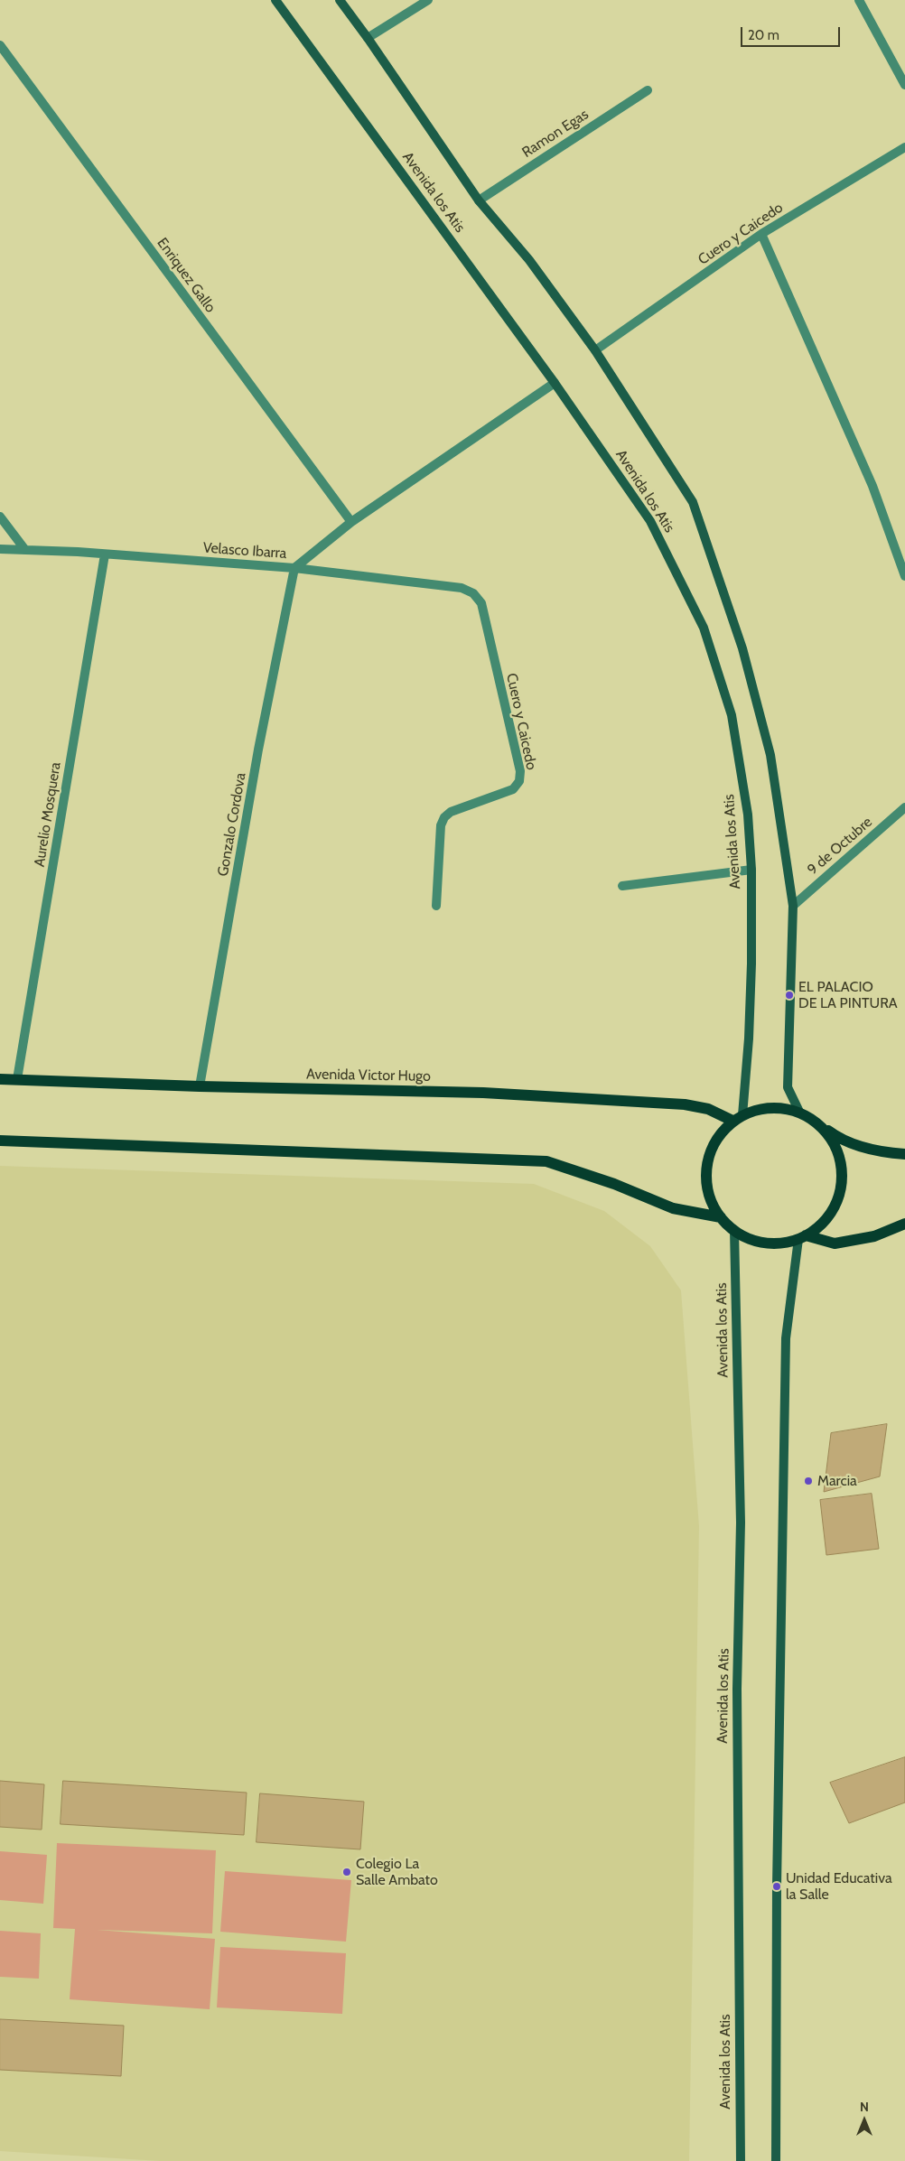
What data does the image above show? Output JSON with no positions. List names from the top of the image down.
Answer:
{
  "streets": {
    "main road": ["Avenida los Atis", "Avenida Victor Hugo"],
    "street": [
      "Ramon Egas",
      "Cuero y Caicedo",
      "Enriquez Gallo",
      "Velasco Ibarra",
      "Aurelio Mosquera",
      "Gonzalo Cordova",
      "9 de Octubre"
    ]
  },
  "crossings": [
    ["Avenida los Atis", "Avenida Victor Hugo"],
    ["Cuero y Caicedo", "Velasco Ibarra"],
    ["Velasco Ibarra", "Aurelio Mosquera"],
    ["Velasco Ibarra", "Gonzalo Cordova"],
    ["Aurelio Mosquera", "Avenida Victor Hugo"],
    ["Gonzalo Cordova", "Avenida Victor Hugo"]
  ],
  "places": [
    "EL PALACIO DE LA PINTURA",
    "Marcia",
    "Colegio La Salle Ambato",
    "Unidad Educativa la Salle"
  ],
  "scale_bar": "20 m",
  "north": "top"
}
